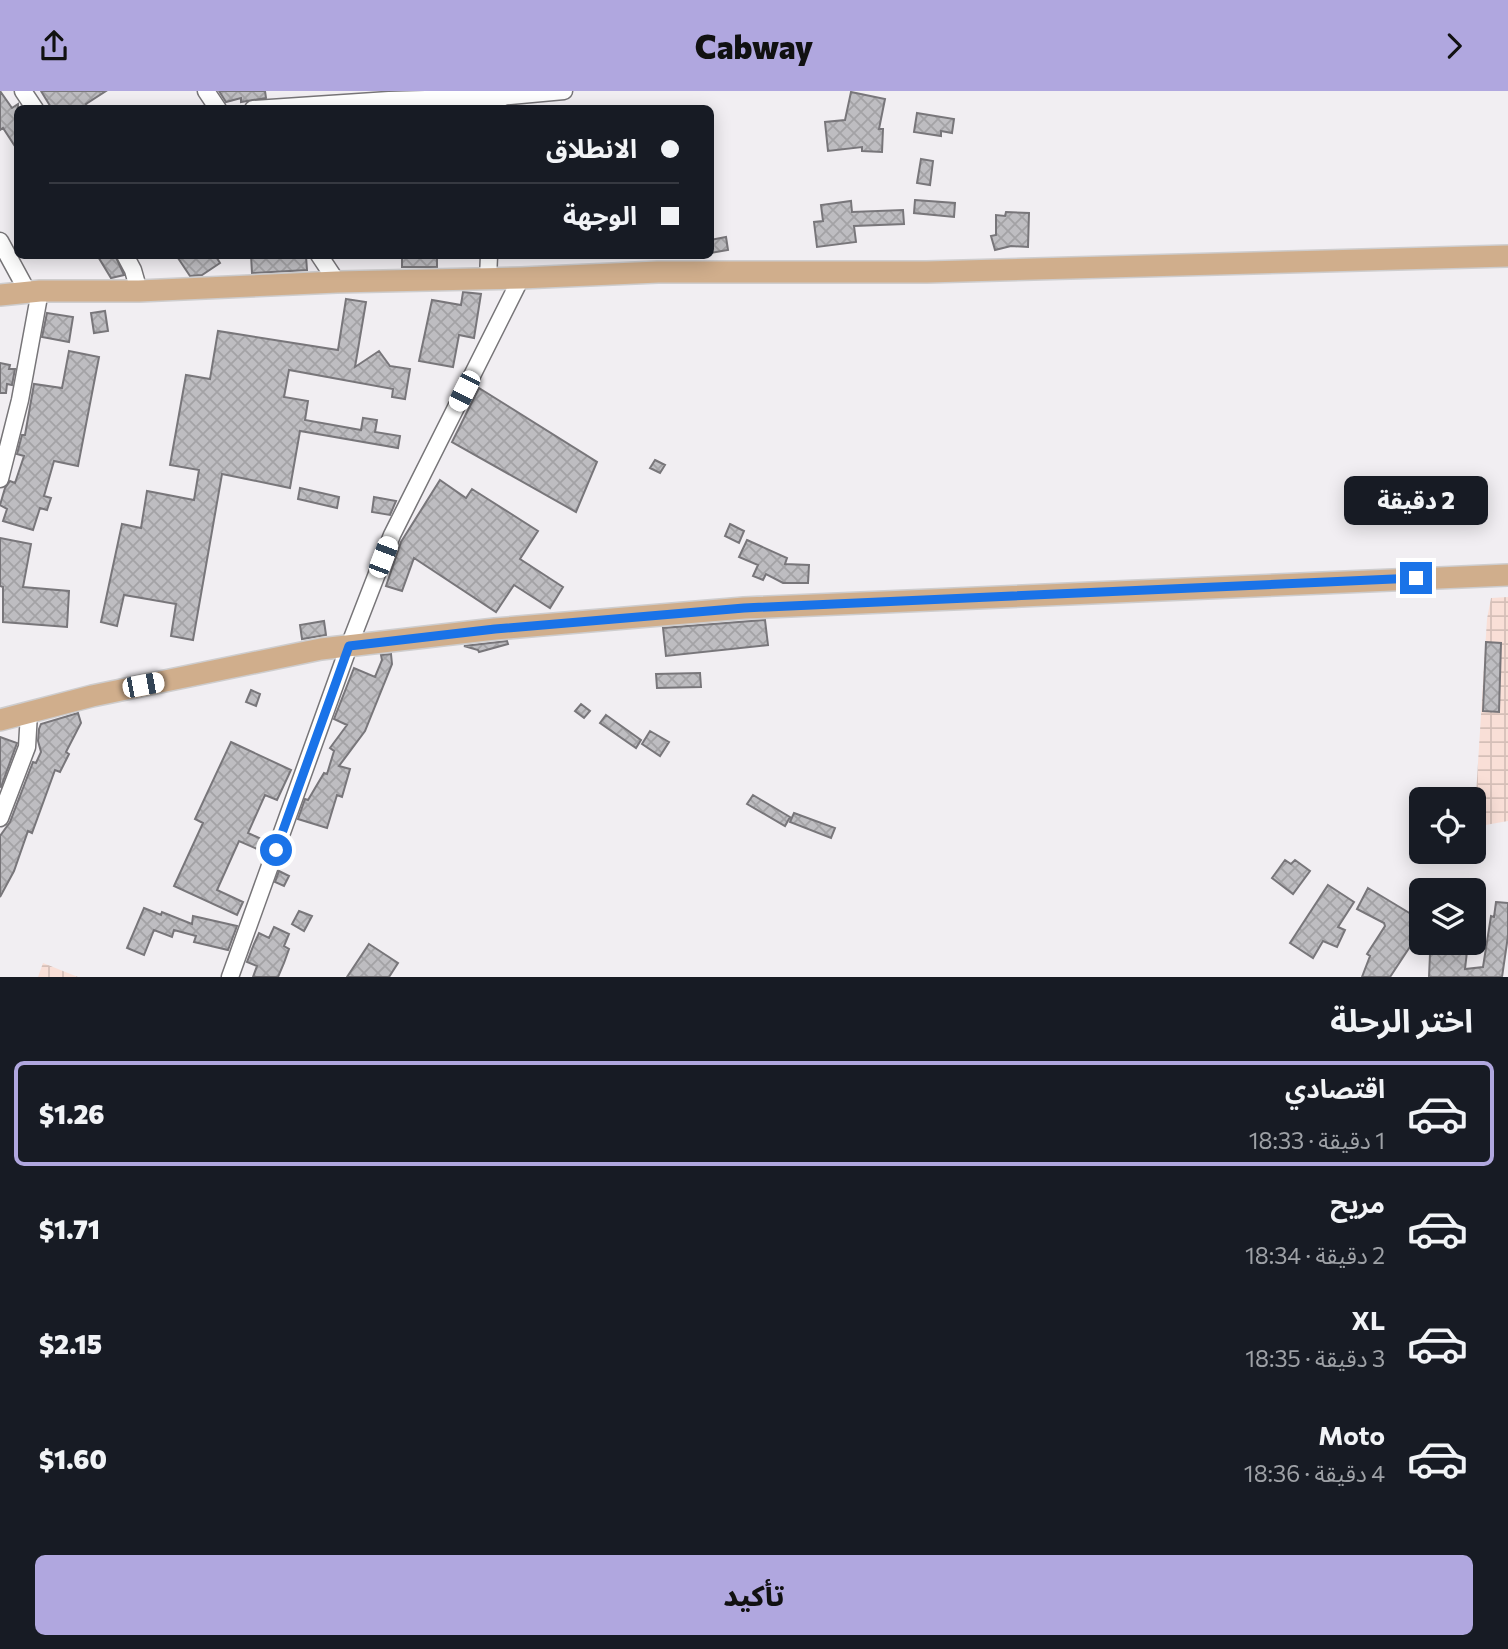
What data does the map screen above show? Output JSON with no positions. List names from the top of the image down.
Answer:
{
  "page": {
    "header": "Cabway",
    "banner": ["الانطلاق", "الوجهة"],
    "bubble": "2 دقيقة",
    "heading": "اختر الرحلة",
    "list": [
      {
        "name": "اقتصادي",
        "note": "1 دقيقة · 18:33",
        "value": "$1.26"
      },
      {
        "name": "مريح",
        "note": "2 دقيقة · 18:34",
        "value": "$1.71"
      },
      {
        "name": "XL",
        "note": "3 دقيقة · 18:35",
        "value": "$2.15"
      },
      {
        "name": "Moto",
        "note": "4 دقيقة · 18:36",
        "value": "$1.60"
      }
    ],
    "buttons": "تأكيد"
  }
}
